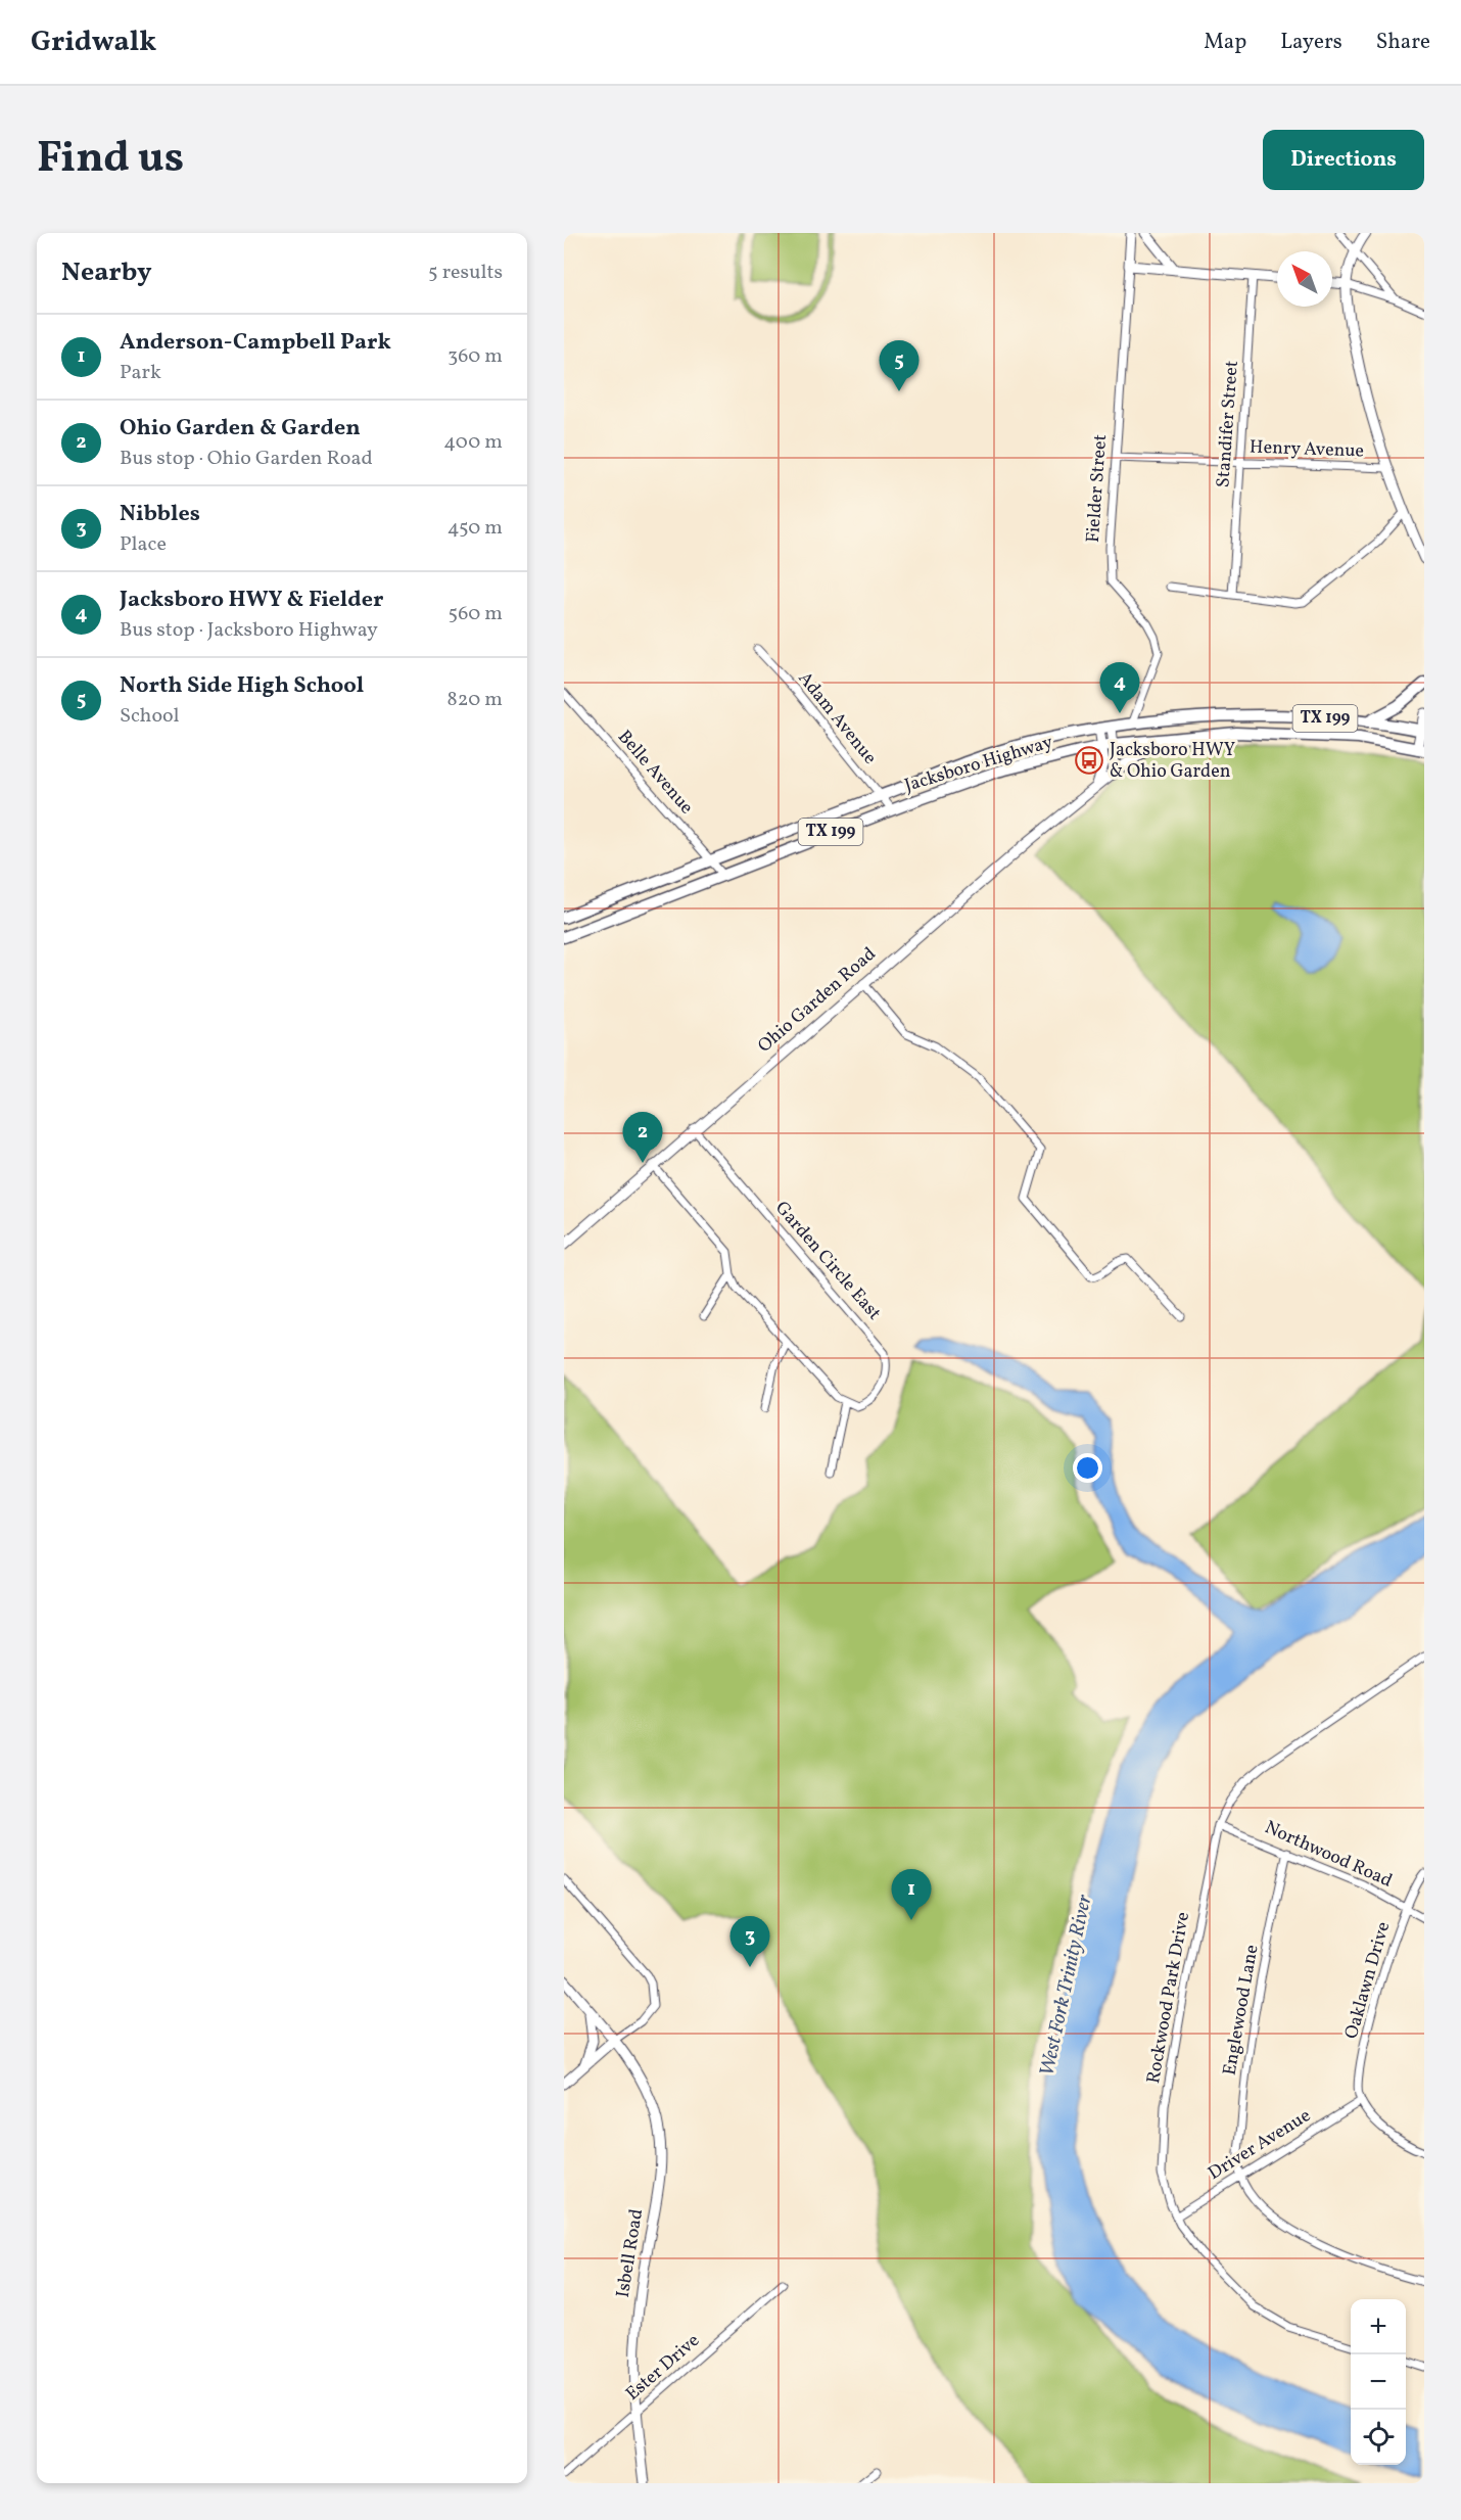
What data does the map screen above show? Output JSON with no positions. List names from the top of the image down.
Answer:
{
  "streets": {
    "main road": ["TX 199", "Jacksboro Highway"],
    "street": [
      "Standifer Street",
      "Henry Avenue",
      "Fielder Street",
      "Adam Avenue",
      "Belle Avenue",
      "Ohio Garden Road",
      "Garden Circle East",
      "Northwood Road",
      "Oaklawn Drive",
      "Rockwood Park Drive",
      "Englewood Lane",
      "Driver Avenue",
      "Isbell Road",
      "Ester Drive"
    ]
  },
  "crossings": [
    ["Standifer Street", "Henry Avenue"],
    ["Henry Avenue", "Fielder Street"],
    ["Fielder Street", "Jacksboro Highway"],
    ["Adam Avenue", "Jacksboro Highway"],
    ["Jacksboro Highway", "Belle Avenue"],
    ["Ohio Garden Road", "Garden Circle East"],
    ["Northwood Road", "Oaklawn Drive"],
    ["Northwood Road", "Rockwood Park Drive"],
    ["Northwood Road", "Englewood Lane"],
    ["Oaklawn Drive", "Driver Avenue"],
    ["Rockwood Park Drive", "Driver Avenue"],
    ["Englewood Lane", "Driver Avenue"],
    ["Isbell Road", "Ester Drive"]
  ],
  "water": ["West Fork Trinity River"],
  "places": {
    "bus stop": ["Jacksboro HWY & Ohio Garden"]
  },
  "north": "top left",
  "page": {
    "header": "Gridwalk",
    "nav": ["Map", "Layers", "Share"],
    "title": "Find us",
    "buttons": "Directions",
    "heading": ["Nearby", "5 results"],
    "list": [
      {
        "mark": "1",
        "name": "Anderson-Campbell Park",
        "note": "Park",
        "value": "360 m"
      },
      {
        "mark": "2",
        "name": "Ohio Garden & Garden",
        "note": "Bus stop · Ohio Garden Road",
        "value": "400 m"
      },
      {
        "mark": "3",
        "name": "Nibbles",
        "note": "Place",
        "value": "450 m"
      },
      {
        "mark": "4",
        "name": "Jacksboro HWY & Fielder",
        "note": "Bus stop · Jacksboro Highway",
        "value": "560 m"
      },
      {
        "mark": "5",
        "name": "North Side High School",
        "note": "School",
        "value": "820 m"
      }
    ],
    "pins": [
      "5",
      "4",
      "2",
      "1",
      "3"
    ],
    "map_buttons": ["+", "−"]
  }
}
